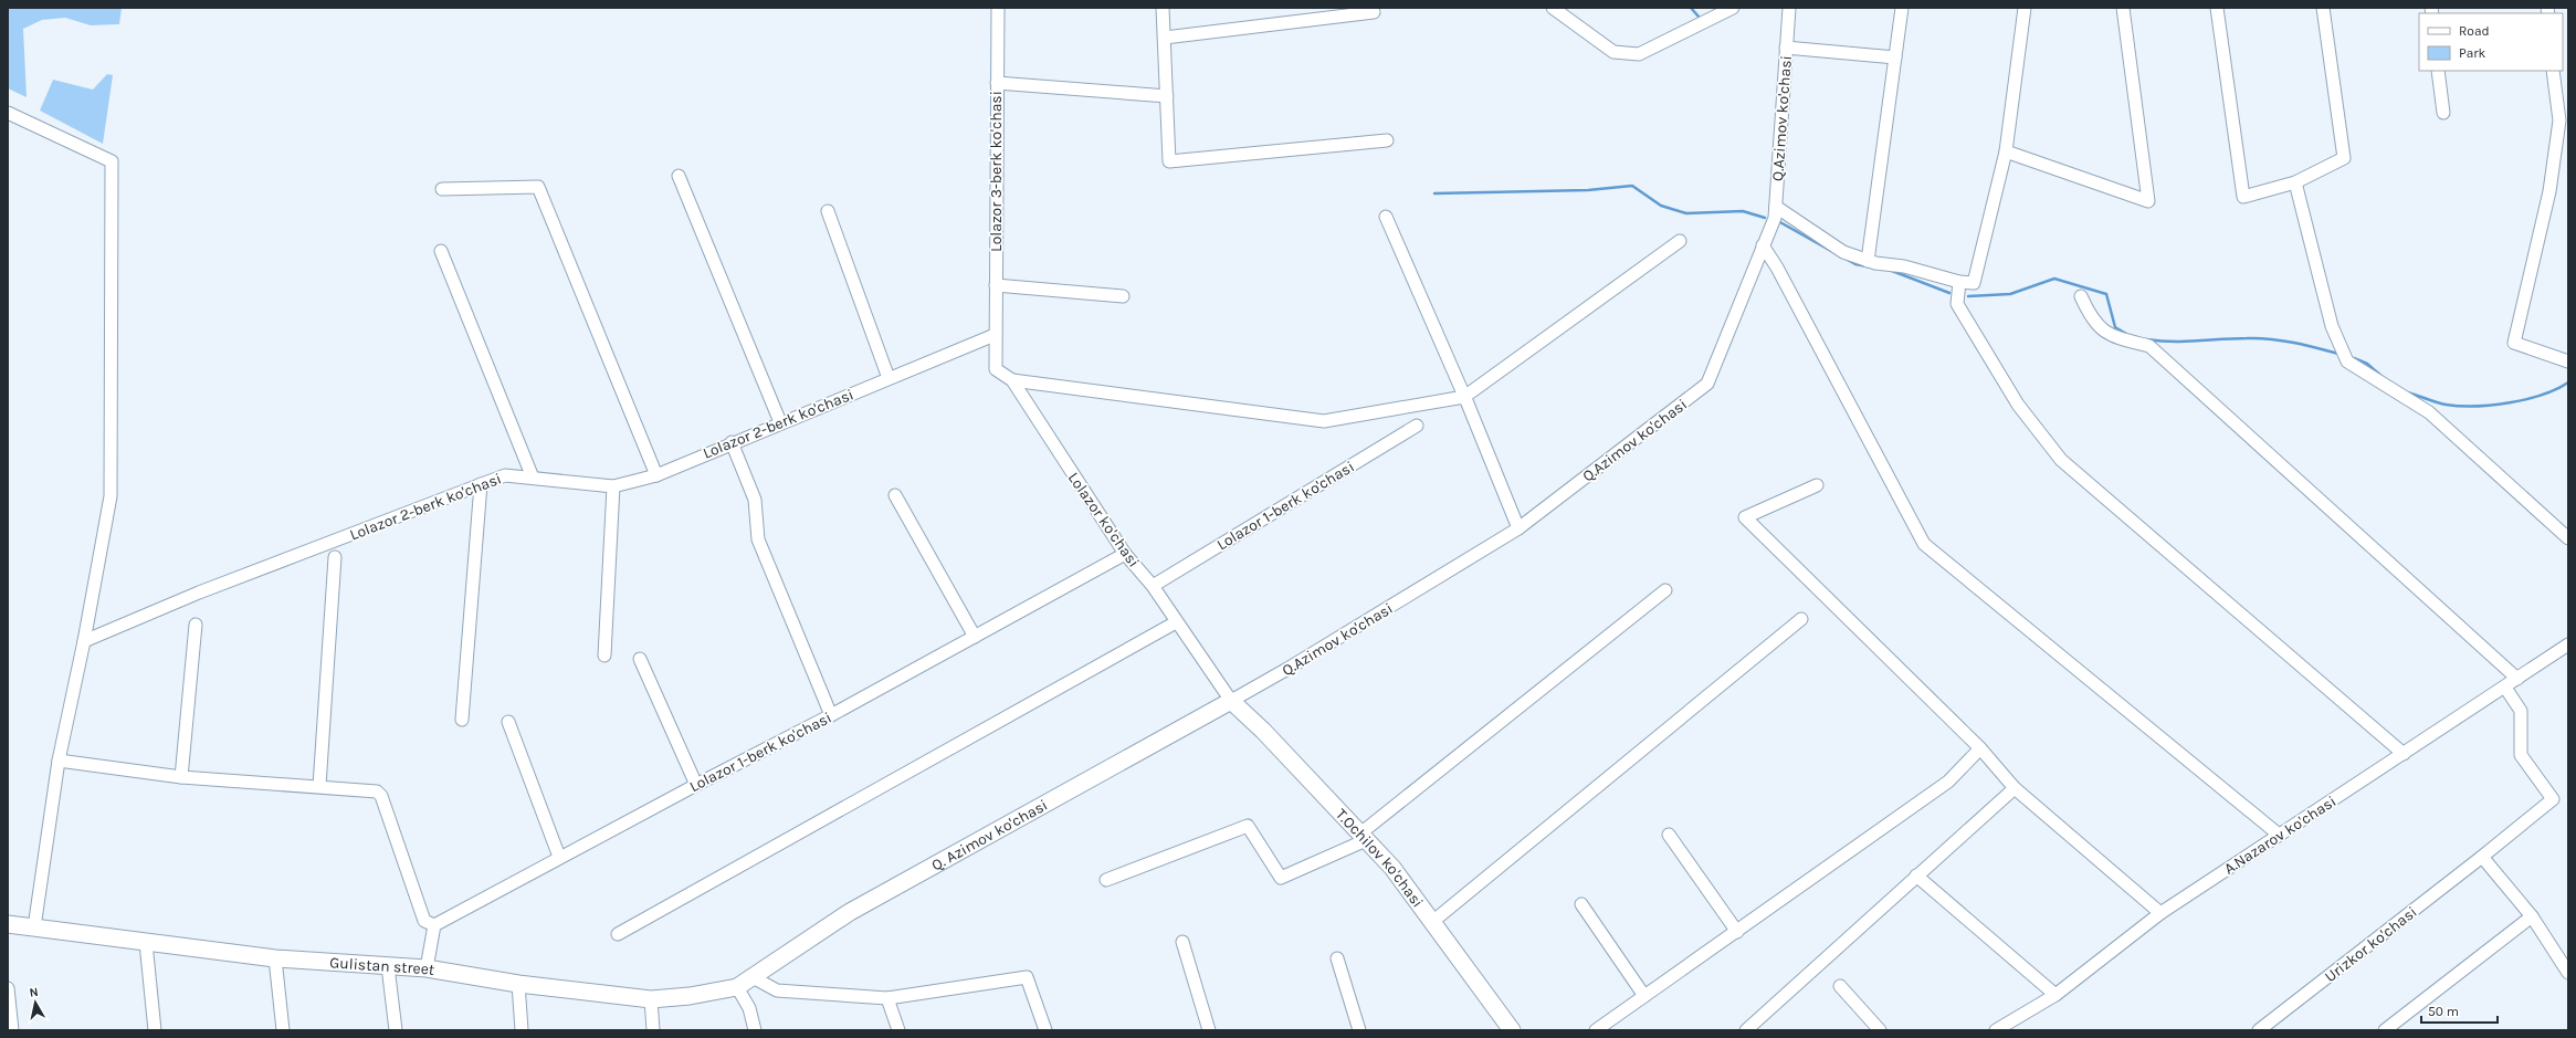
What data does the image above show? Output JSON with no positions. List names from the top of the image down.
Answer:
{
  "streets": {
    "main road": ["Q. Azimov ko'chasi", "T.Ochilov ko'chasi", "Gulistan street"],
    "street": [
      "Q.Azimov ko'chasi",
      "Lolazor 3-berk ko'chasi",
      "Lolazor 2-berk ko'chasi",
      "Lolazor 1-berk ko'chasi",
      "Lolazor ko'chasi",
      "A.Nazarov ko'chasi",
      "Urizkor ko'chasi"
    ]
  },
  "crossings": [
    ["Q.Azimov ko'chasi", "Lolazor ko'chasi"],
    ["Q.Azimov ko'chasi", "Q. Azimov ko'chasi"],
    ["Q.Azimov ko'chasi", "T.Ochilov ko'chasi"],
    ["Lolazor 3-berk ko'chasi", "Lolazor 2-berk ko'chasi"],
    ["Lolazor 3-berk ko'chasi", "Lolazor ko'chasi"],
    ["Lolazor 2-berk ko'chasi", "Lolazor ko'chasi"],
    ["Lolazor 1-berk ko'chasi", "Lolazor ko'chasi"],
    ["Lolazor ko'chasi", "Q. Azimov ko'chasi"],
    ["Lolazor ko'chasi", "T.Ochilov ko'chasi"],
    ["Q. Azimov ko'chasi", "T.Ochilov ko'chasi"],
    ["Q. Azimov ko'chasi", "Gulistan street"],
    ["A.Nazarov ko'chasi", "Urizkor ko'chasi"]
  ],
  "legend": ["Road", "Park"],
  "scale_bar": "50 m",
  "north": "top"
}
